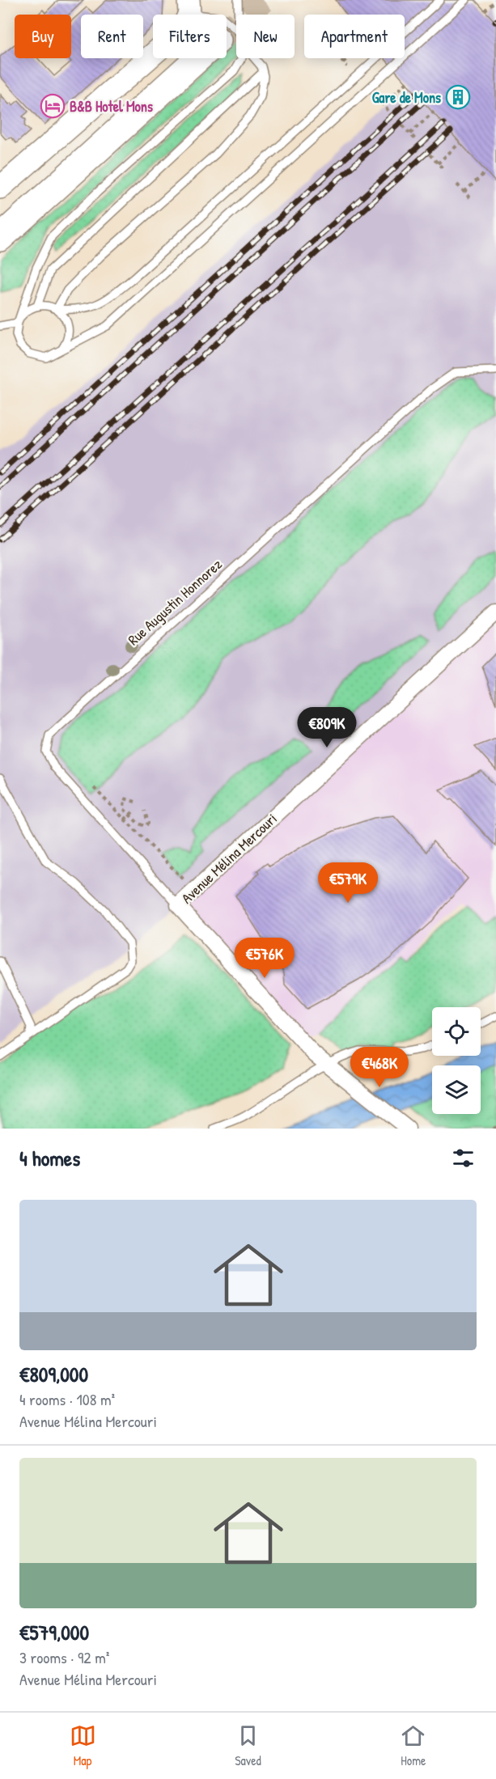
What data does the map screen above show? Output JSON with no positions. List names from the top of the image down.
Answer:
{
  "streets": {
    "street": ["Avenue Mélina Mercouri"],
    "lane": ["Rue Augustin Honnorez"]
  },
  "crossings": [
    ["Rue Augustin Honnorez", "Avenue Mélina Mercouri"]
  ],
  "places": {
    "building": ["Gare de Mons"],
    "hotel": ["B&B Hotel Mons"]
  },
  "page": {
    "chip": [
      "Buy",
      "Rent",
      "Filters",
      "New",
      "Apartment"
    ],
    "price": [
      "€809K",
      "€579K",
      "€576K",
      "€468K"
    ],
    "heading": "4 homes",
    "list": [
      {
        "name": "€809,000",
        "note": "4 rooms · 108 m² · Avenue Mélina Mercouri"
      },
      {
        "name": "€579,000",
        "note": "3 rooms · 92 m² · Avenue Mélina Mercouri"
      }
    ],
    "tabs": ["Map", "Saved", "Home"]
  }
}
